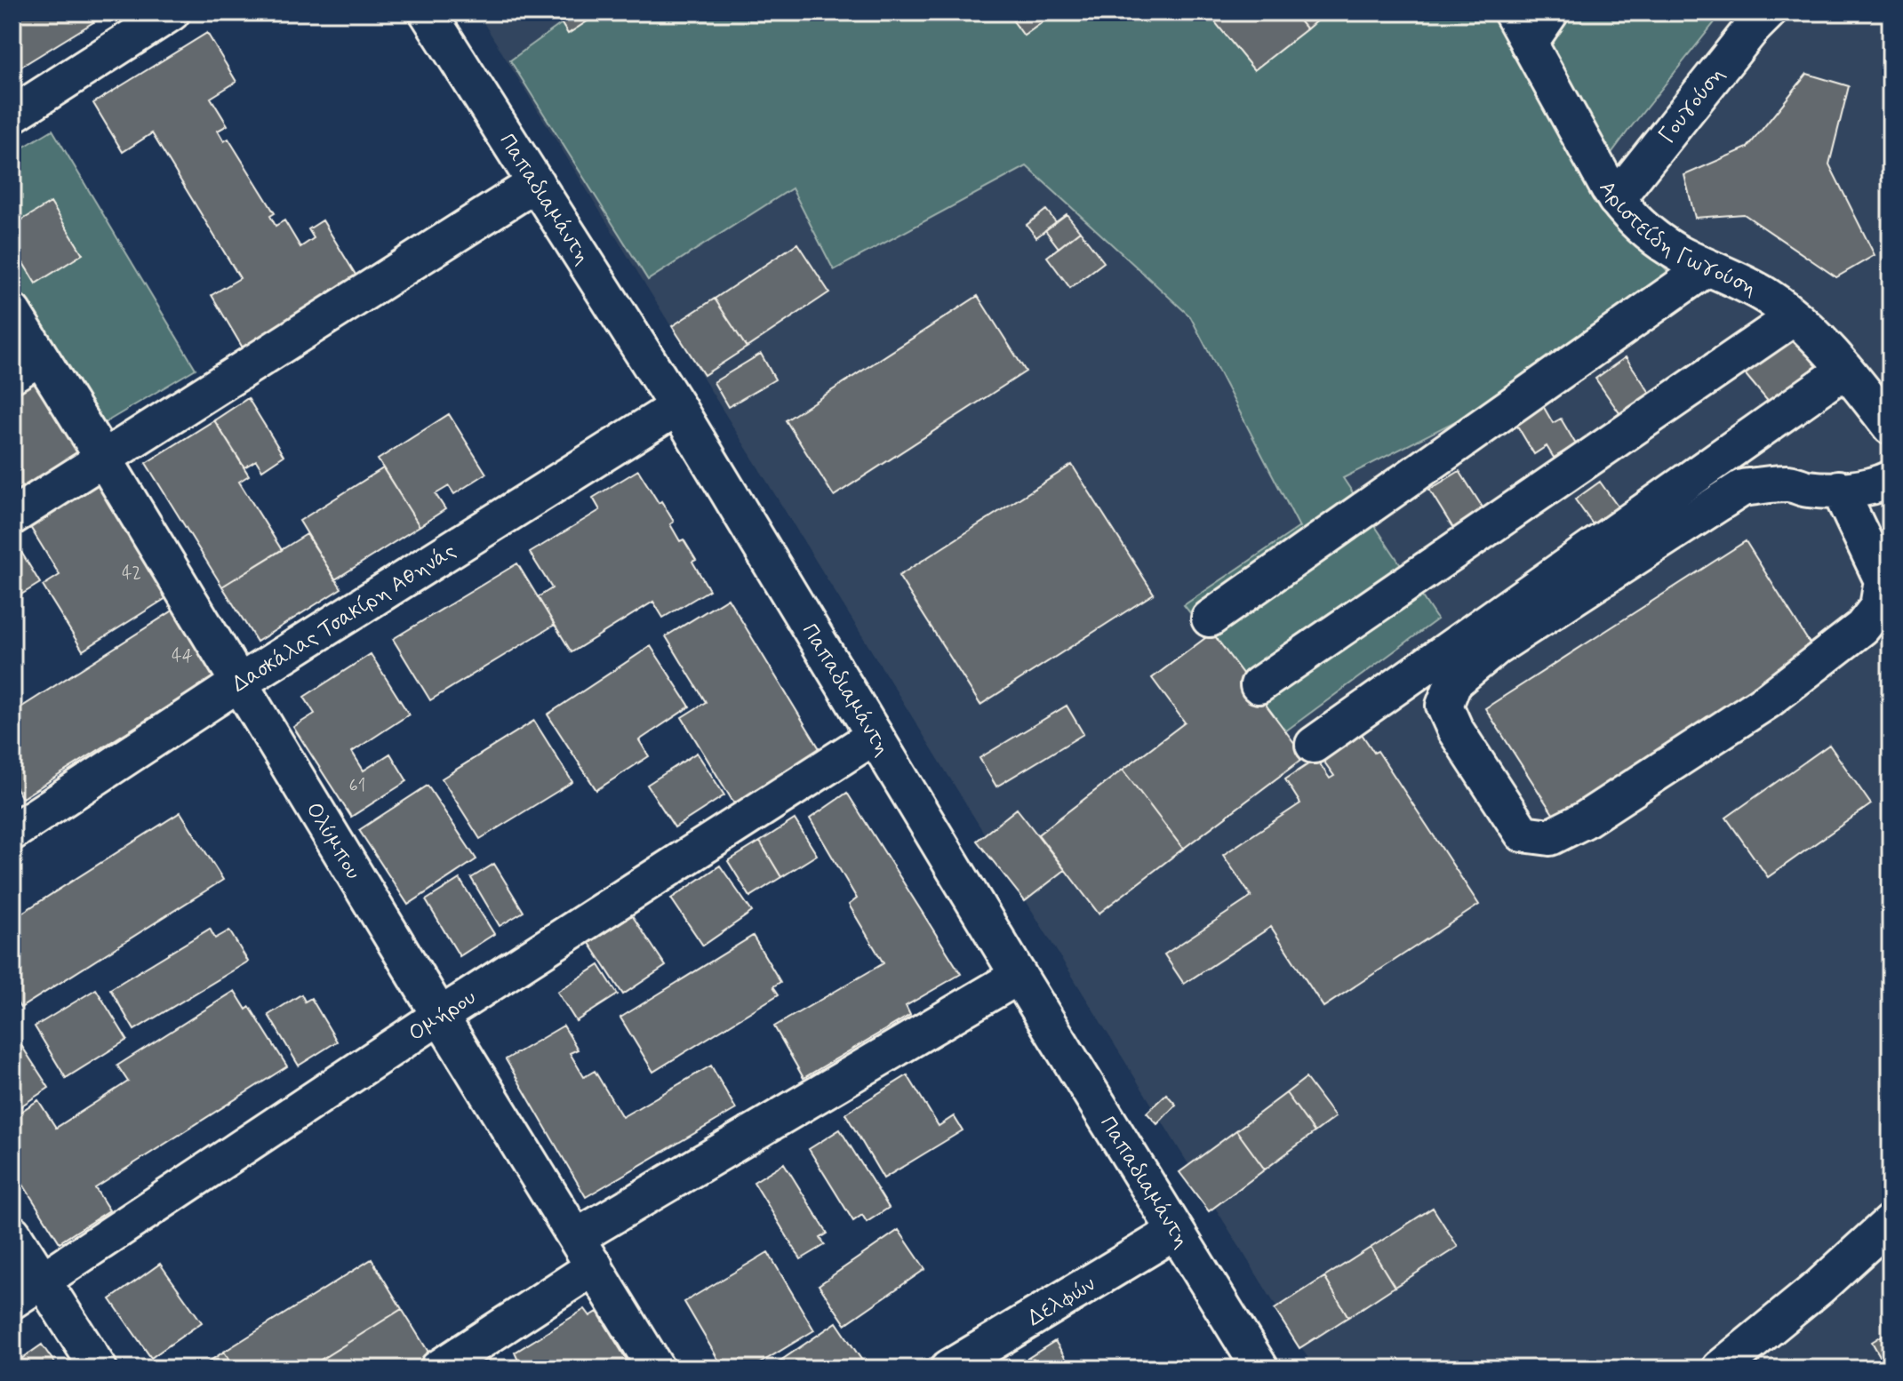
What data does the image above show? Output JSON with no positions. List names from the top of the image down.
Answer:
{
  "streets": {
    "street": [
      "Γουγούση",
      "Παπαδιαμάντη",
      "Αριστείδη Γωγούση",
      "Δασκάλας Τσακίρη Αθηνάς",
      "Ολύμπου",
      "Ομήρου",
      "Δελφών"
    ]
  },
  "crossings": [
    ["Γουγούση", "Αριστείδη Γωγούση"],
    ["Παπαδιαμάντη", "Δασκάλας Τσακίρη Αθηνάς"],
    ["Παπαδιαμάντη", "Ομήρου"],
    ["Παπαδιαμάντη", "Δελφών"],
    ["Δασκάλας Τσακίρη Αθηνάς", "Ολύμπου"],
    ["Ολύμπου", "Ομήρου"]
  ],
  "house_numbers": ["42", "44", "61"]
}
